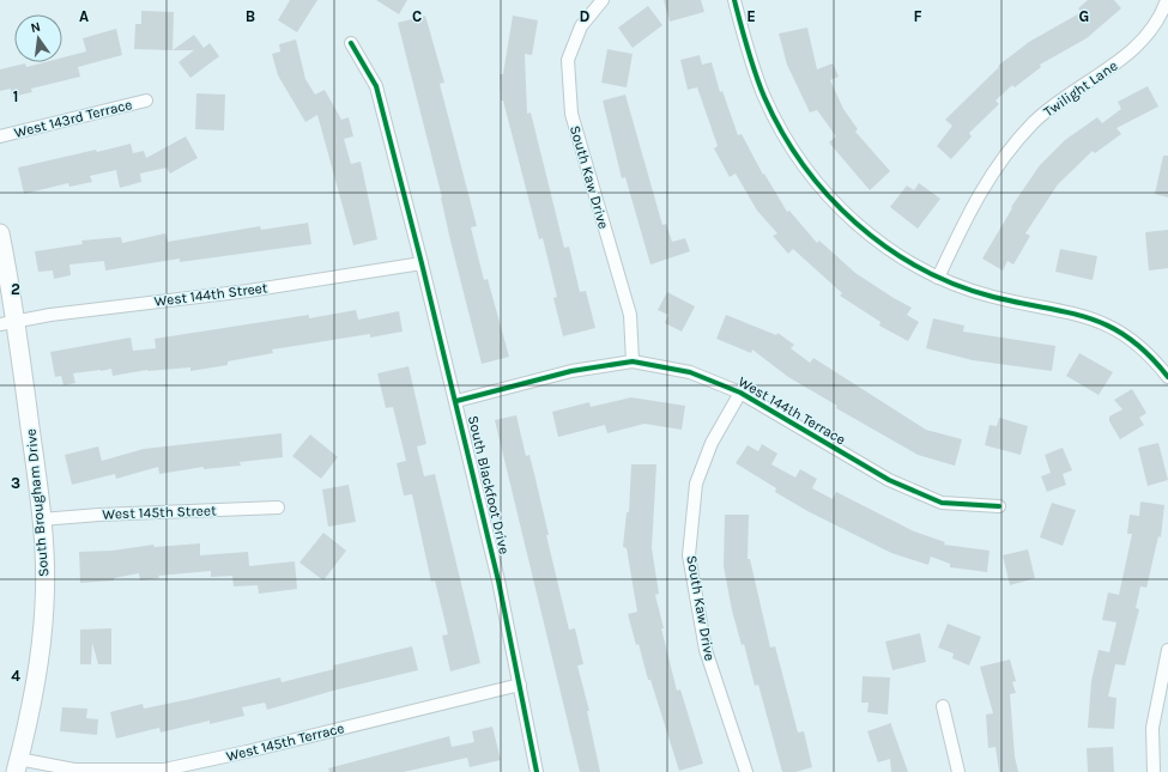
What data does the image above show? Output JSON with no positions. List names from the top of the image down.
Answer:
{
  "streets": {
    "street": [
      "Twilight Lane",
      "West 143rd Terrace",
      "South Kaw Drive",
      "West 144th Street",
      "West 144th Terrace",
      "South Blackfoot Drive",
      "South Brougham Drive",
      "West 145th Street",
      "West 145th Terrace"
    ]
  },
  "crossings": [
    ["South Kaw Drive", "West 144th Terrace"],
    ["West 144th Street", "South Blackfoot Drive"],
    ["West 144th Street", "South Brougham Drive"],
    ["West 144th Terrace", "South Blackfoot Drive"],
    ["South Blackfoot Drive", "West 145th Terrace"],
    ["South Brougham Drive", "West 145th Street"],
    ["South Brougham Drive", "West 145th Terrace"]
  ],
  "north": "top",
  "grid": {
    "columns": [
      "A",
      "B",
      "C",
      "D",
      "E",
      "F",
      "G"
    ],
    "rows": [
      "1",
      "2",
      "3",
      "4"
    ]
  }
}
